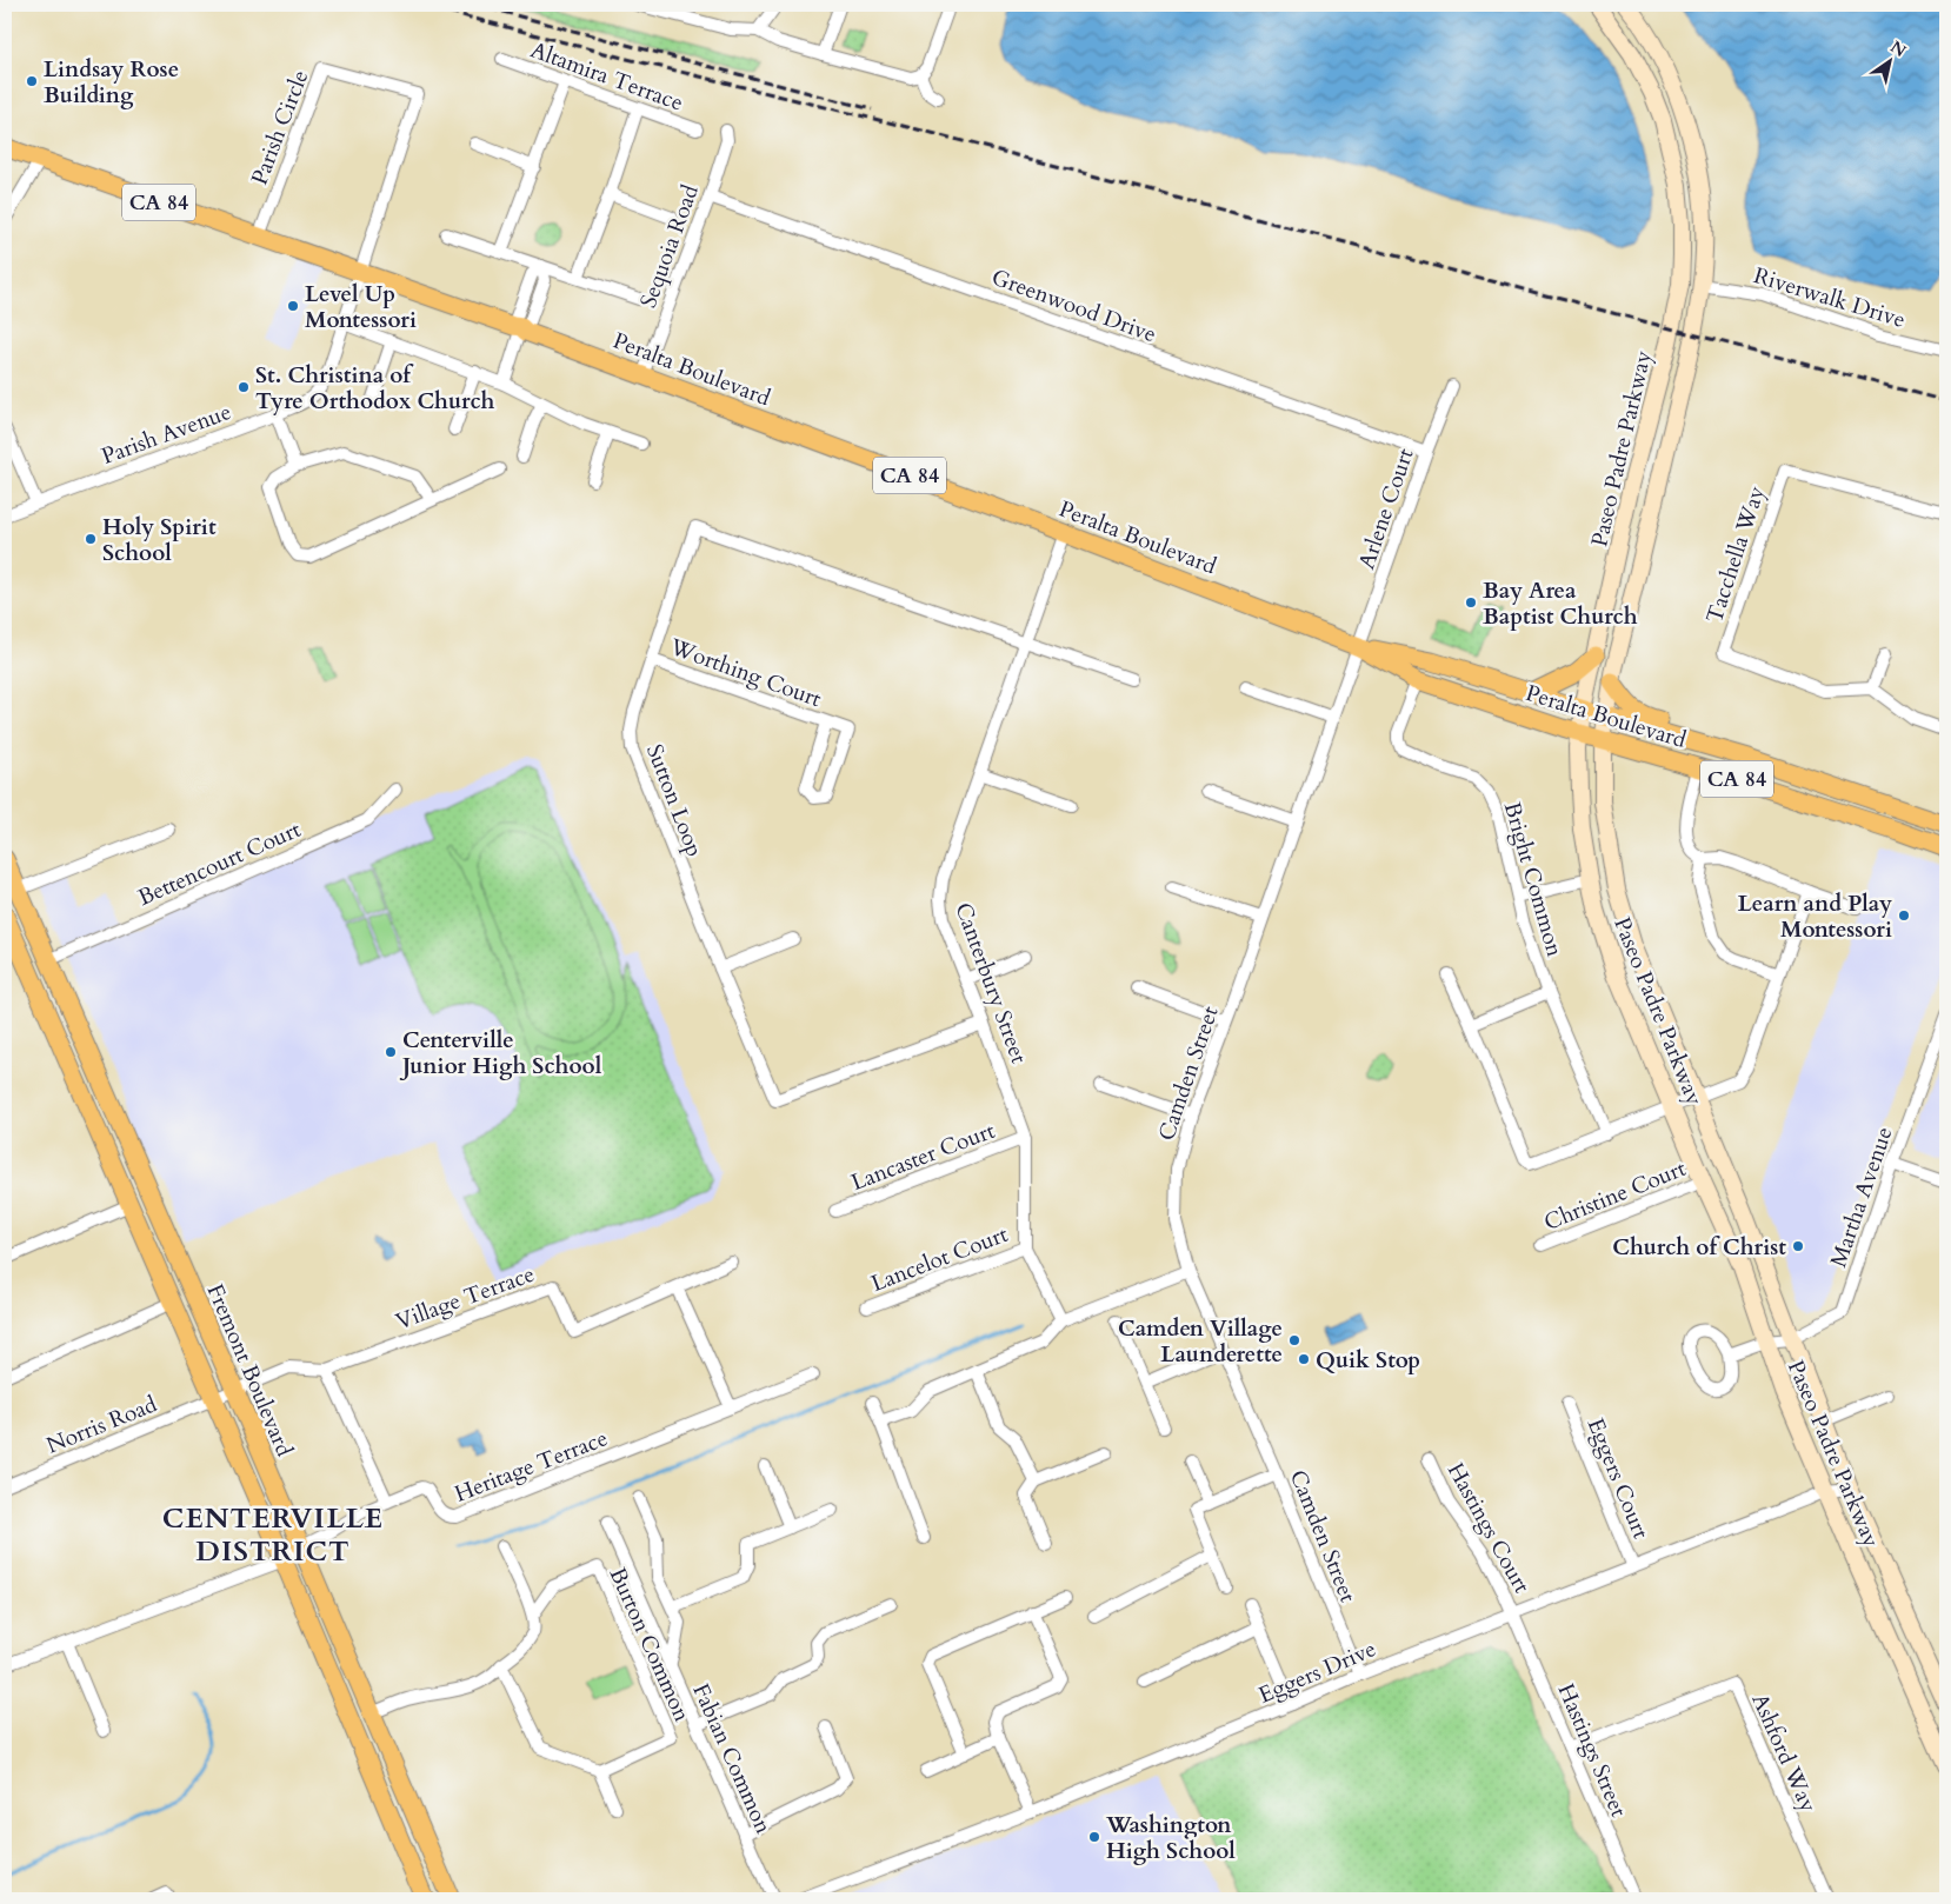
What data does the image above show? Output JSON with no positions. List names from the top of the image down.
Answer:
{
  "streets": {
    "main road": [
      "CA 84",
      "Peralta Boulevard",
      "Paseo Padre Parkway",
      "Fremont Boulevard"
    ],
    "street": [
      "Altamira Terrace",
      "Parish Circle",
      "Sequoia Road",
      "Riverwalk Drive",
      "Greenwood Drive",
      "Parish Avenue",
      "Arlene Court",
      "Tacchella Way",
      "Worthing Court",
      "Sutton Loop",
      "Bettencourt Court",
      "Bright Common",
      "Canterbury Street",
      "Camden Street",
      "Lancaster Court",
      "Christine Court",
      "Martha Avenue",
      "Lancelot Court",
      "Village Terrace",
      "Norris Road",
      "Heritage Terrace",
      "Eggers Court",
      "Hastings Court",
      "Burton Common",
      "Eggers Drive",
      "Hastings Street",
      "Ashford Way",
      "Fabian Common"
    ]
  },
  "crossings": [
    ["Parish Circle", "Peralta Boulevard"],
    ["Parish Circle", "Parish Avenue"],
    ["Sequoia Road", "Greenwood Drive"],
    ["Sequoia Road", "Peralta Boulevard"],
    ["Riverwalk Drive", "Paseo Padre Parkway"],
    ["Greenwood Drive", "Arlene Court"],
    ["Peralta Boulevard", "Parish Avenue"],
    ["Peralta Boulevard", "Paseo Padre Parkway"],
    ["Peralta Boulevard", "Arlene Court"],
    ["Peralta Boulevard", "Bright Common"],
    ["Peralta Boulevard", "Canterbury Street"],
    ["Peralta Boulevard", "Camden Street"],
    ["Paseo Padre Parkway", "Christine Court"],
    ["Paseo Padre Parkway", "Martha Avenue"],
    ["Paseo Padre Parkway", "Eggers Drive"],
    ["Arlene Court", "Camden Street"],
    ["Worthing Court", "Sutton Loop"],
    ["Sutton Loop", "Canterbury Street"],
    ["Bettencourt Court", "Fremont Boulevard"],
    ["Canterbury Street", "Lancaster Court"],
    ["Canterbury Street", "Lancelot Court"],
    ["Camden Street", "Eggers Drive"],
    ["Village Terrace", "Fremont Boulevard"],
    ["Village Terrace", "Norris Road"],
    ["Fremont Boulevard", "Norris Road"],
    ["Fremont Boulevard", "Heritage Terrace"],
    ["Fremont Boulevard", "Burton Common"],
    ["Eggers Court", "Eggers Drive"],
    ["Hastings Court", "Eggers Drive"],
    ["Hastings Court", "Hastings Street"],
    ["Eggers Drive", "Hastings Street"],
    ["Hastings Street", "Ashford Way"]
  ],
  "districts": ["CENTERVILLE DISTRICT"],
  "places": [
    "Lindsay Rose Building",
    "Level Up Montessori",
    "St. Christina of Tyre Orthodox Church",
    "Holy Spirit School",
    "Bay Area Baptist Church",
    "Learn and Play Montessori",
    "Centerville Junior High School",
    "Church of Christ",
    "Camden Village Launderette",
    "Quik Stop",
    "Washington High School"
  ],
  "north": "top right"
}
